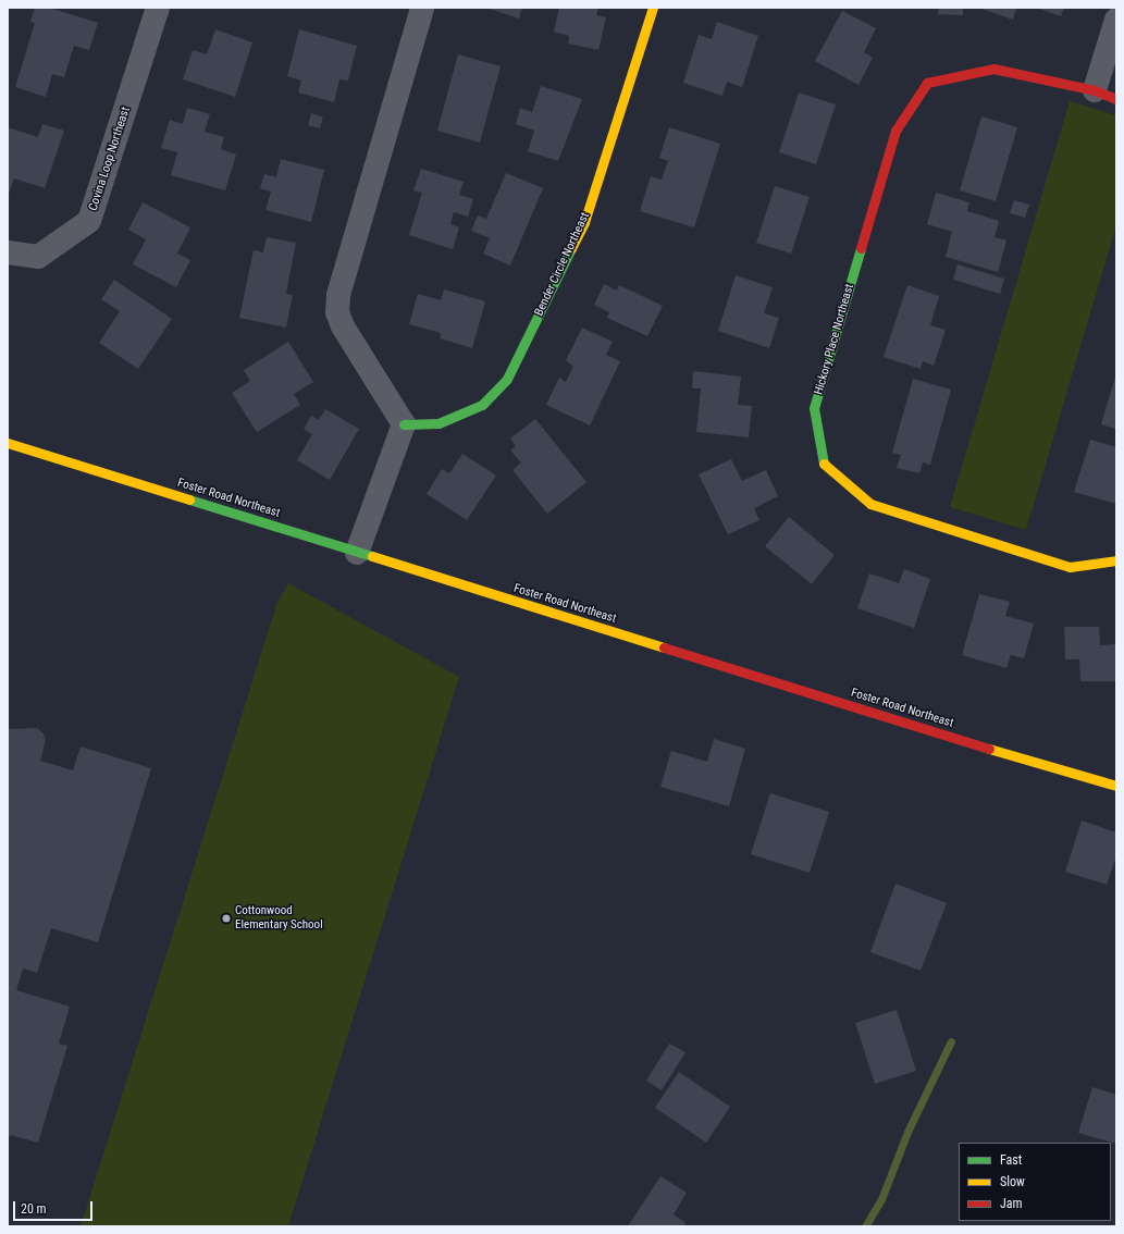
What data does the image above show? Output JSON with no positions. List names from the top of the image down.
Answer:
{
  "streets": {
    "street": [
      "Covina Loop Northeast",
      "Bender Circle Northeast",
      "Hickory Place Northeast",
      "Foster Road Northeast"
    ]
  },
  "places": ["Cottonwood Elementary School"],
  "legend": ["Fast", "Slow", "Jam"],
  "scale_bar": "20 m"
}
